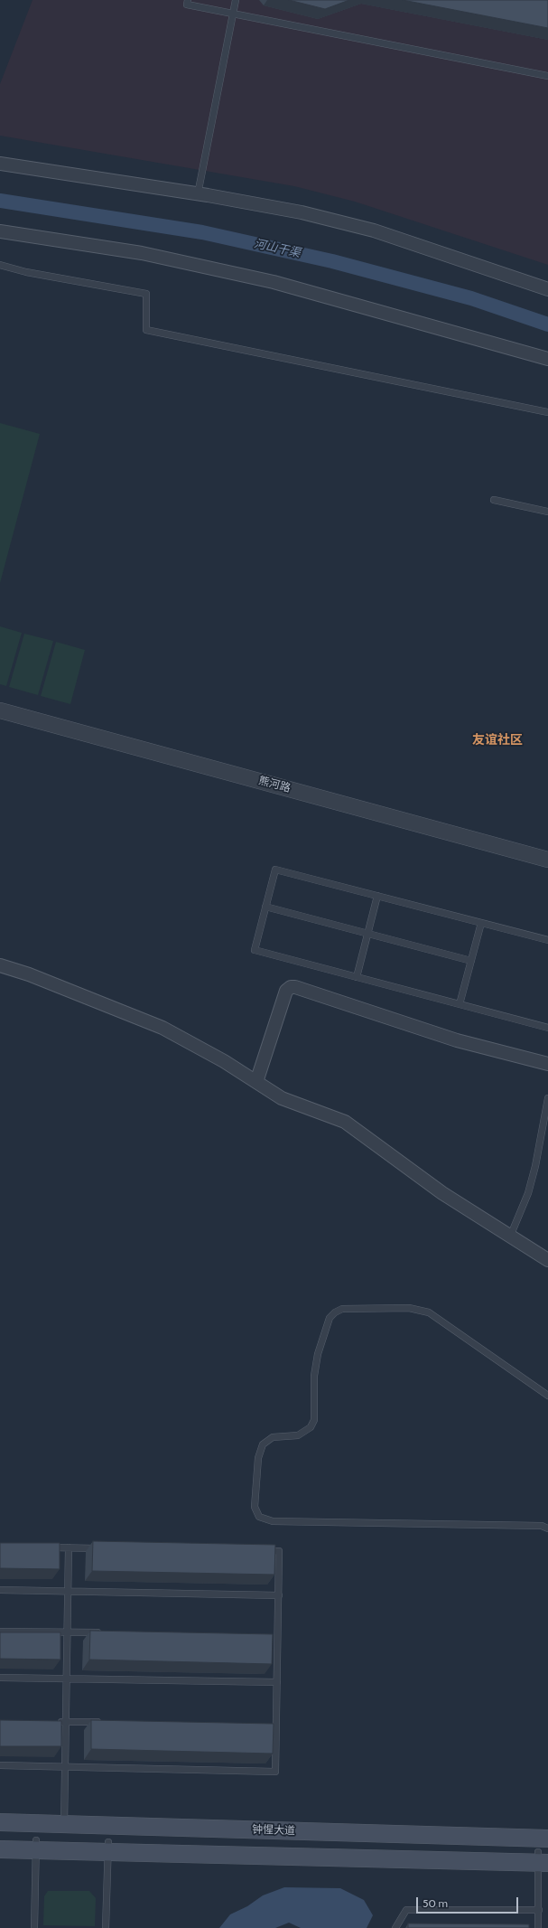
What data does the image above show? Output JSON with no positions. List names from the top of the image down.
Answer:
{
  "streets": {
    "main road": ["钟惺大道"],
    "street": ["熊河路"]
  },
  "districts": ["友谊社区"],
  "water": ["河山干渠"],
  "scale_bar": "50 m"
}
